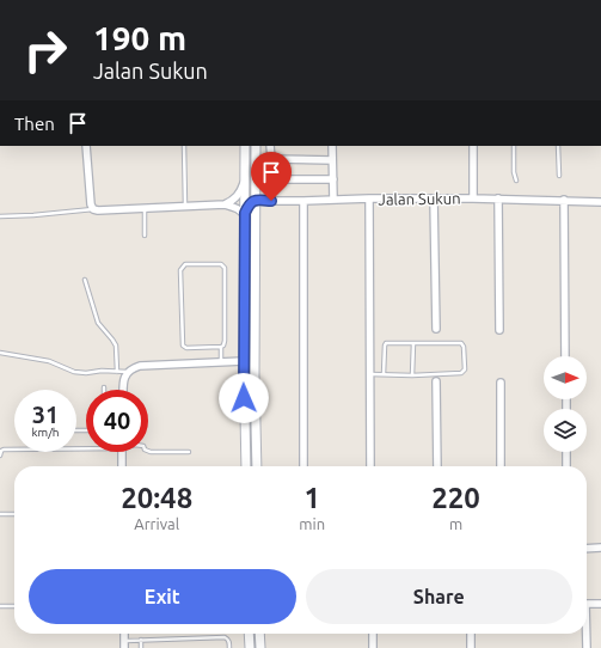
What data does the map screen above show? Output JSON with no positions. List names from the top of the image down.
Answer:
{
  "streets": {
    "street": ["Jalan Sukun"]
  },
  "north": "right",
  "page": {
    "turn": ["190 m", "Jalan Sukun"],
    "then": "Then",
    "speed": "31 km/h",
    "limit": "40",
    "eta": [
      "20:48",
      "Arrival",
      "1",
      "min",
      "220",
      "m"
    ],
    "buttons": ["Exit", "Share"]
  }
}
